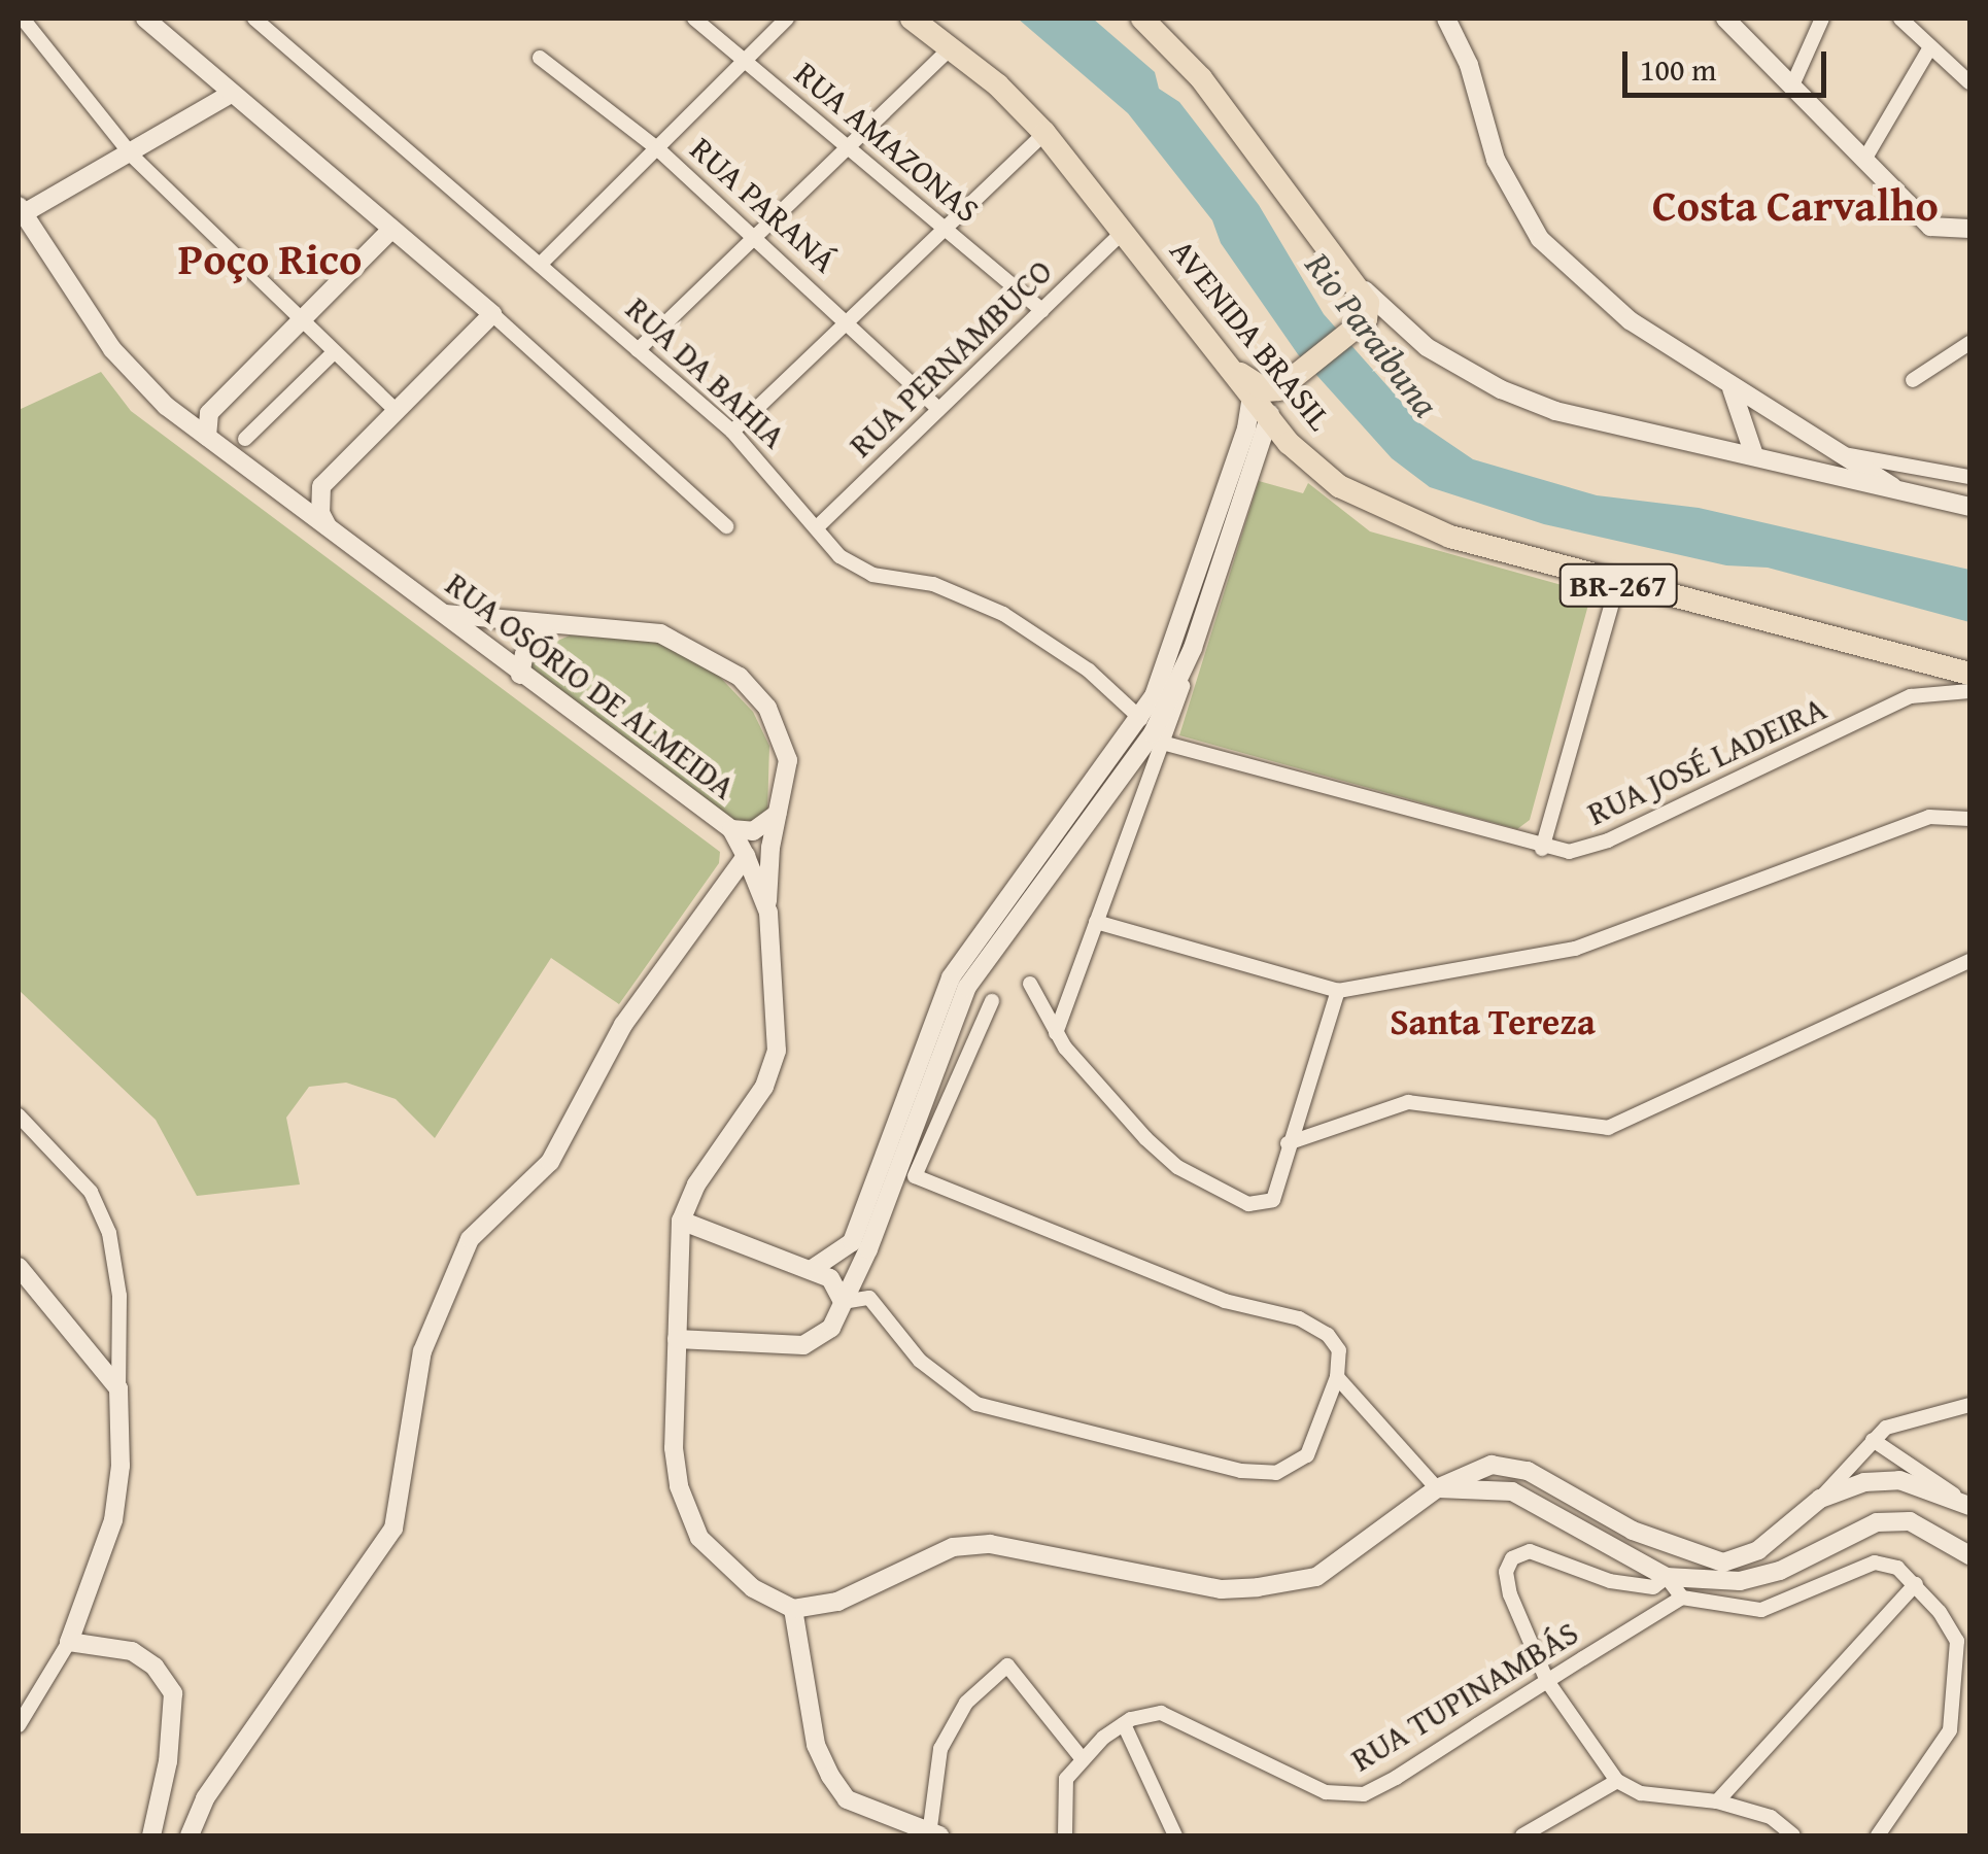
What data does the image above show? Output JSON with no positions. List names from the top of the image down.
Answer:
{
  "streets": {
    "highway": ["AVENIDA BRASIL", "BR-267"],
    "main road": ["RUA OSÓRIO DE ALMEIDA"],
    "street": [
      "RUA AMAZONAS",
      "RUA PARANÁ",
      "RUA PERNAMBUCO",
      "RUA DA BAHIA",
      "RUA JOSÉ LADEIRA",
      "RUA TUPINAMBÁS"
    ]
  },
  "crossings": [
    ["RUA AMAZONAS", "RUA PERNAMBUCO"],
    ["RUA PARANÁ", "RUA PERNAMBUCO"],
    ["AVENIDA BRASIL", "RUA PERNAMBUCO"],
    ["RUA PERNAMBUCO", "RUA DA BAHIA"],
    ["RUA DA BAHIA", "RUA JOSÉ LADEIRA"]
  ],
  "districts": ["Costa Carvalho", "Poço Rico", "Santa Tereza"],
  "water": ["Rio Paraibuna"],
  "scale_bar": "100 m"
}
